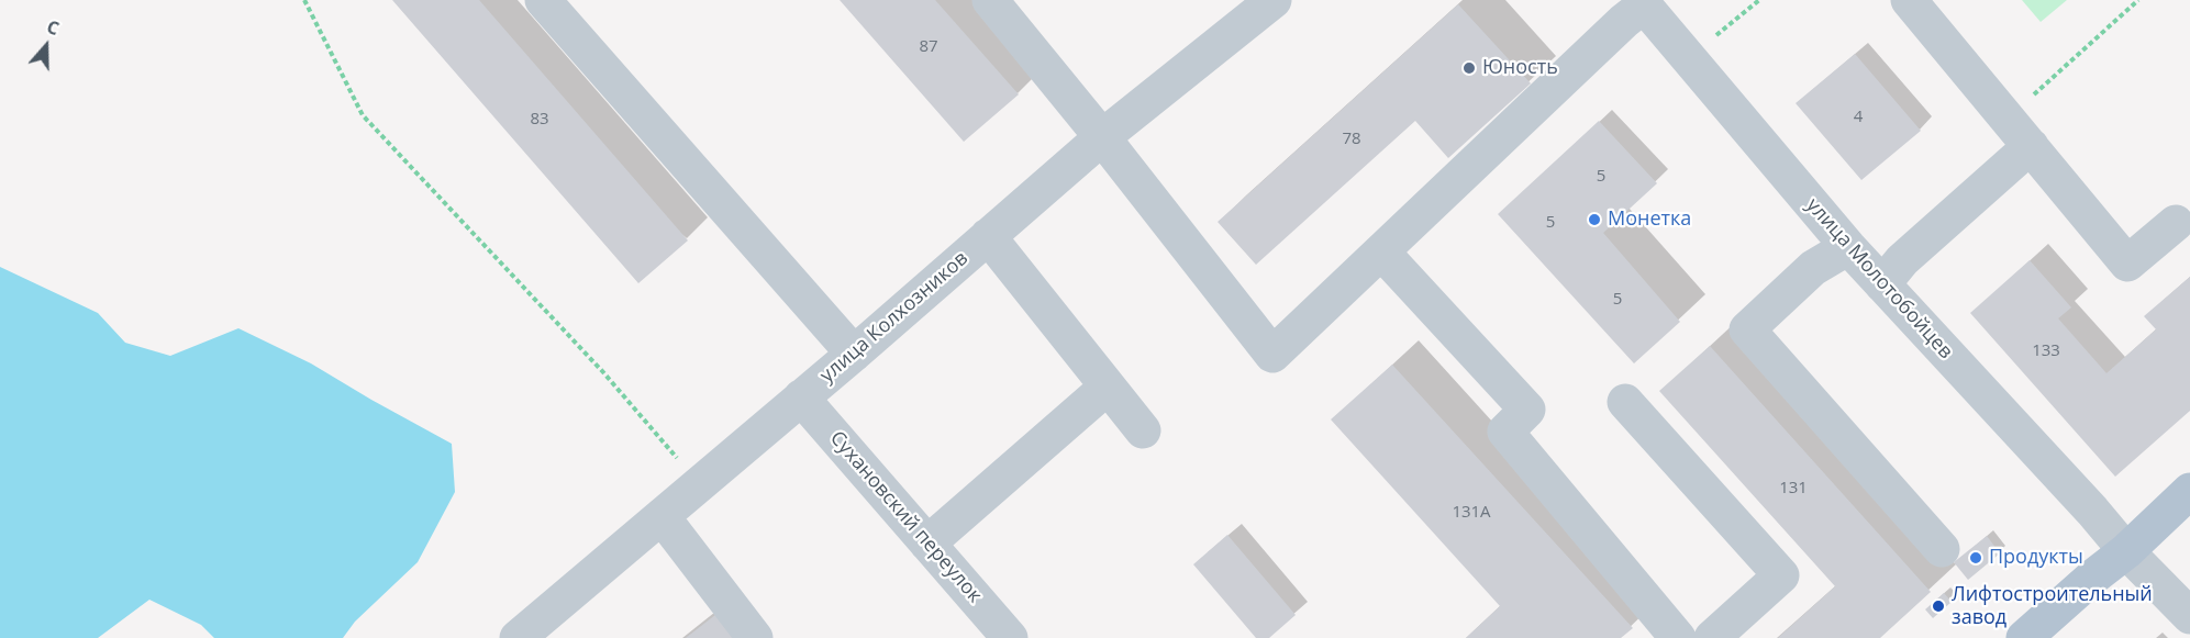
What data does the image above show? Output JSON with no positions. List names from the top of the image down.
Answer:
{
  "streets": {
    "street": ["улица Молотобойцев", "улица Колхозников", "Сухановский переулок"]
  },
  "crossings": [
    ["улица Колхозников", "Сухановский переулок"]
  ],
  "places": [
    "Юность",
    "Монетка",
    "Продукты",
    "Лифтостроительный завод"
  ],
  "house_numbers": [
    "87",
    "4",
    "83",
    "78",
    "5",
    "5",
    "5",
    "133",
    "131",
    "131А"
  ],
  "north": "top"
}
